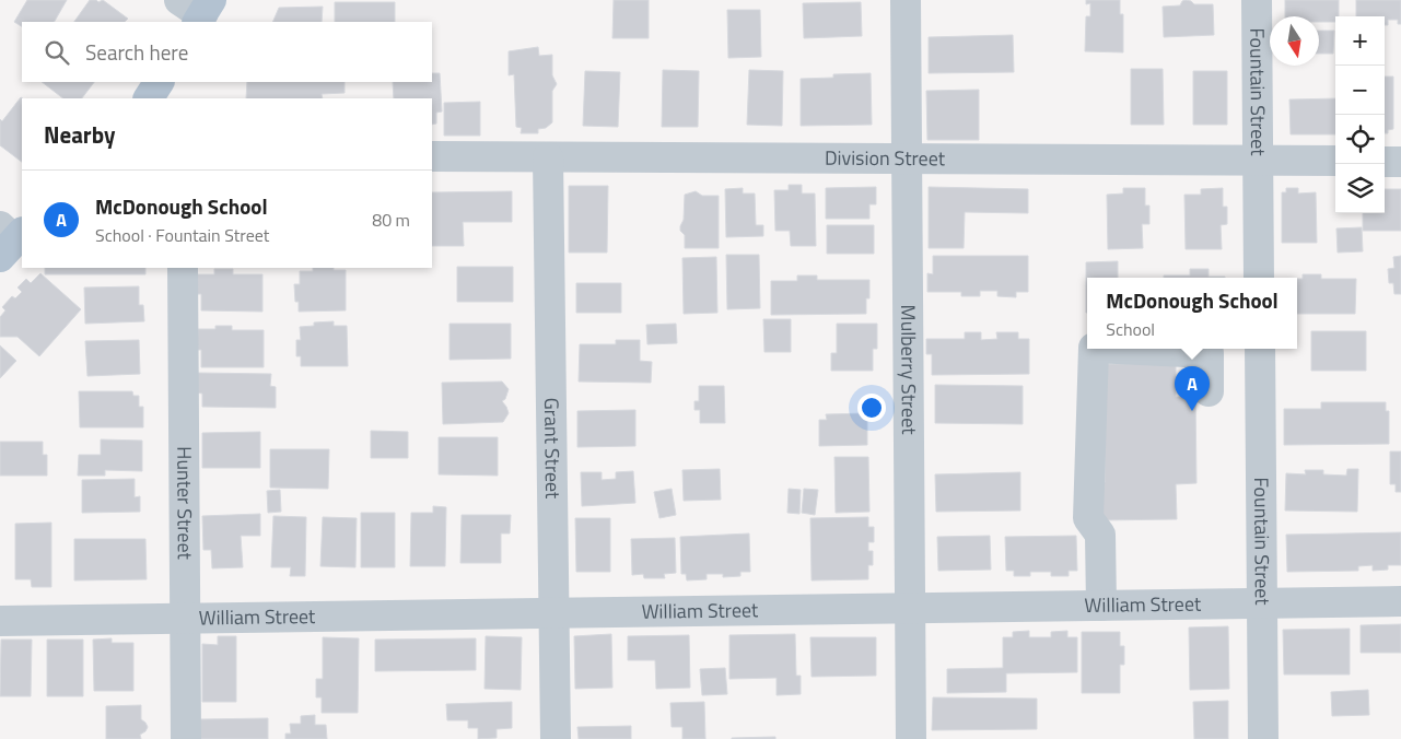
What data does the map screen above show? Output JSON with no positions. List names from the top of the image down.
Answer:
{
  "streets": {
    "street": [
      "Fountain Street",
      "Division Street",
      "Mulberry Street",
      "Grant Street",
      "Hunter Street",
      "William Street"
    ]
  },
  "crossings": [
    ["Fountain Street", "Division Street"],
    ["Fountain Street", "William Street"],
    ["Division Street", "Mulberry Street"],
    ["Division Street", "Grant Street"],
    ["Mulberry Street", "William Street"],
    ["Grant Street", "William Street"],
    ["Hunter Street", "William Street"]
  ],
  "north": "bottom",
  "page": {
    "map_buttons": ["+", "−"],
    "search": "Search here",
    "heading": "Nearby",
    "list": [
      {
        "mark": "A",
        "name": "McDonough School",
        "note": "School · Fountain Street",
        "value": "80 m"
      }
    ],
    "popup": ["McDonough School", "School"],
    "pins": "A"
  }
}
